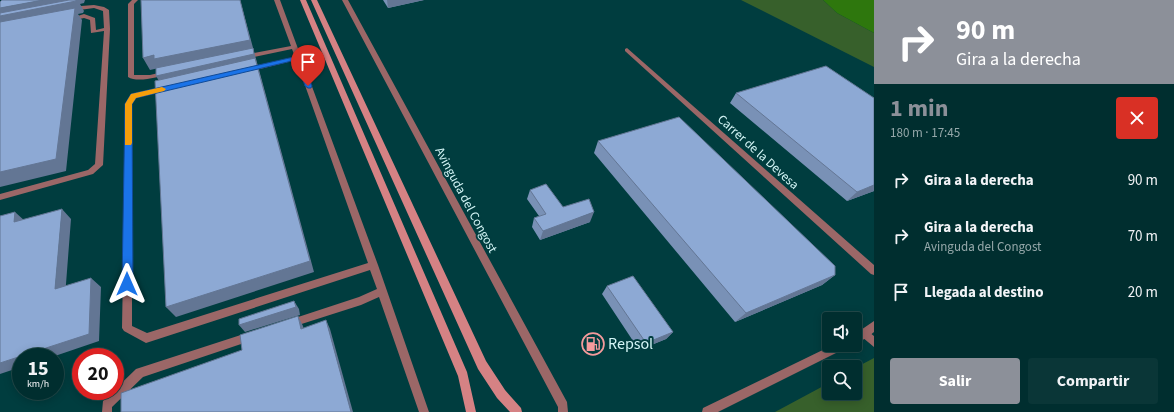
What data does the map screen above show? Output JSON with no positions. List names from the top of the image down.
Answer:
{
  "streets": {
    "street": ["Carrer de la Devesa", "Avinguda del Congost"]
  },
  "places": {
    "fuel station": ["Repsol"]
  },
  "page": {
    "turn": ["90 m", "Gira a la derecha"],
    "heading": ["1 min", "180 m · 17:45"],
    "list": [
      {
        "name": "Gira a la derecha",
        "value": "90 m"
      },
      {
        "name": "Gira a la derecha",
        "note": "Avinguda del Congost",
        "value": "70 m"
      },
      {
        "name": "Llegada al destino",
        "value": "20 m"
      }
    ],
    "speed": "15 km/h",
    "limit": "20",
    "buttons": ["Salir", "Compartir"]
  }
}
